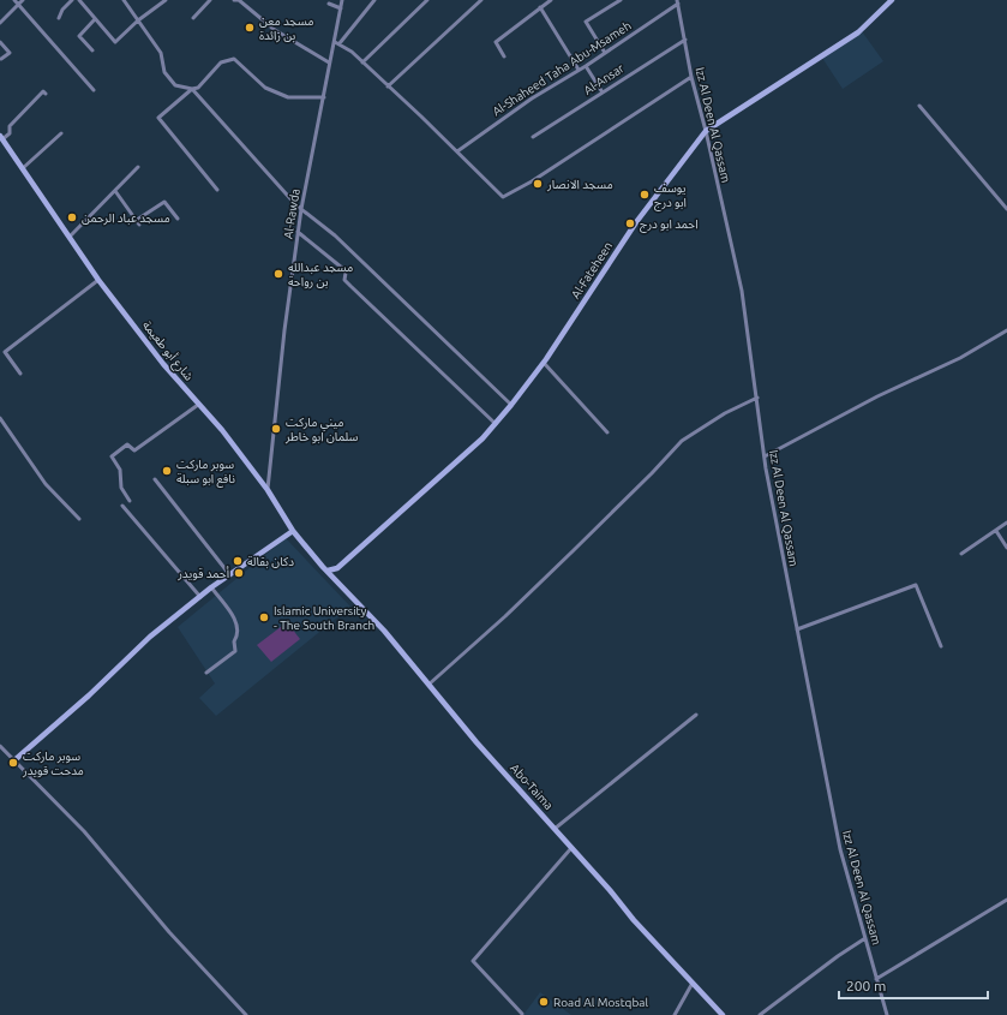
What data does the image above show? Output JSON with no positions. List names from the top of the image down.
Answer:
{
  "streets": {
    "street": [
      "Al-Shaheed Taha Abu-Msameh",
      "Al-Ansar",
      "Izz Al Deen Al Qassam",
      "Al-Rawda",
      "Al-Fateheen",
      "شارع أبو طعيمة",
      "Abo-Taima"
    ]
  },
  "crossings": [
    ["Al-Shaheed Taha Abu-Msameh", "Izz Al Deen Al Qassam"],
    ["Al-Ansar", "Izz Al Deen Al Qassam"],
    ["Izz Al Deen Al Qassam", "Al-Fateheen"],
    ["Al-Rawda", "شارع أبو طعيمة"],
    ["Al-Fateheen", "شارع أبو طعيمة"],
    ["Al-Fateheen", "Abo-Taima"],
    ["شارع أبو طعيمة", "Abo-Taima"]
  ],
  "places": [
    "مسجد معن بن زائدة",
    "مسجد الانصار",
    "يوسف ابو درج",
    "مسجد عباد الرحمن",
    "احمد ابو درج",
    "مسجد عبدالله بن رواحة",
    "ميني ماركت سلمان ابو خاطر",
    "سوبر ماركت نافع ابو سبلة",
    "دكان بقالة",
    "أحمد قويدر",
    "Islamic University - The South Branch",
    "سوبر ماركت مدحت قويدر",
    "Road Al Mostqbal"
  ],
  "scale_bar": "200 m"
}
